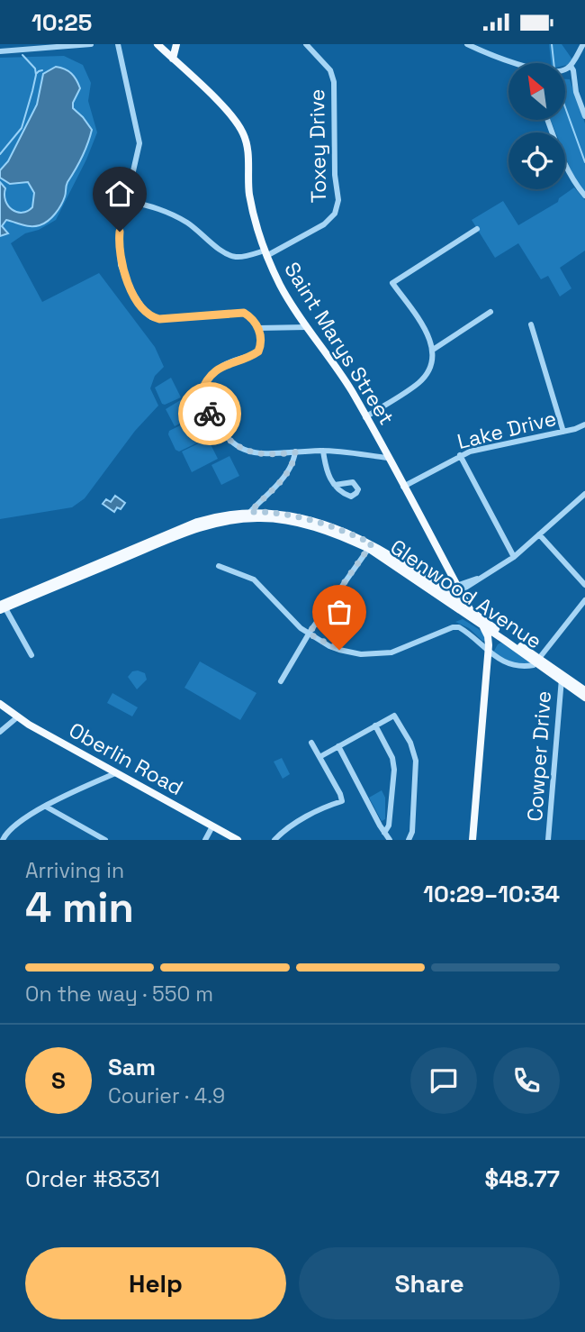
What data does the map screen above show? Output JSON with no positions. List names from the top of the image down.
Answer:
{
  "streets": {
    "main road": ["Saint Marys Street", "Glenwood Avenue", "Oberlin Road"],
    "street": ["Toxey Drive", "Lake Drive", "Cowper Drive"]
  },
  "crossings": [
    ["Toxey Drive", "Saint Marys Street"],
    ["Saint Marys Street", "Lake Drive"],
    ["Saint Marys Street", "Glenwood Avenue"],
    ["Glenwood Avenue", "Cowper Drive"]
  ],
  "north": "top left",
  "page": {
    "status": "10:25",
    "heading": ["4 min", "Arriving in", "10:29–10:34"],
    "panel": [
      "Sam",
      "Courier · 4.9",
      "Order #8331",
      "$48.77"
    ],
    "bar": "On the way · 550 m",
    "round": "S",
    "buttons": ["Help", "Share"]
  }
}
